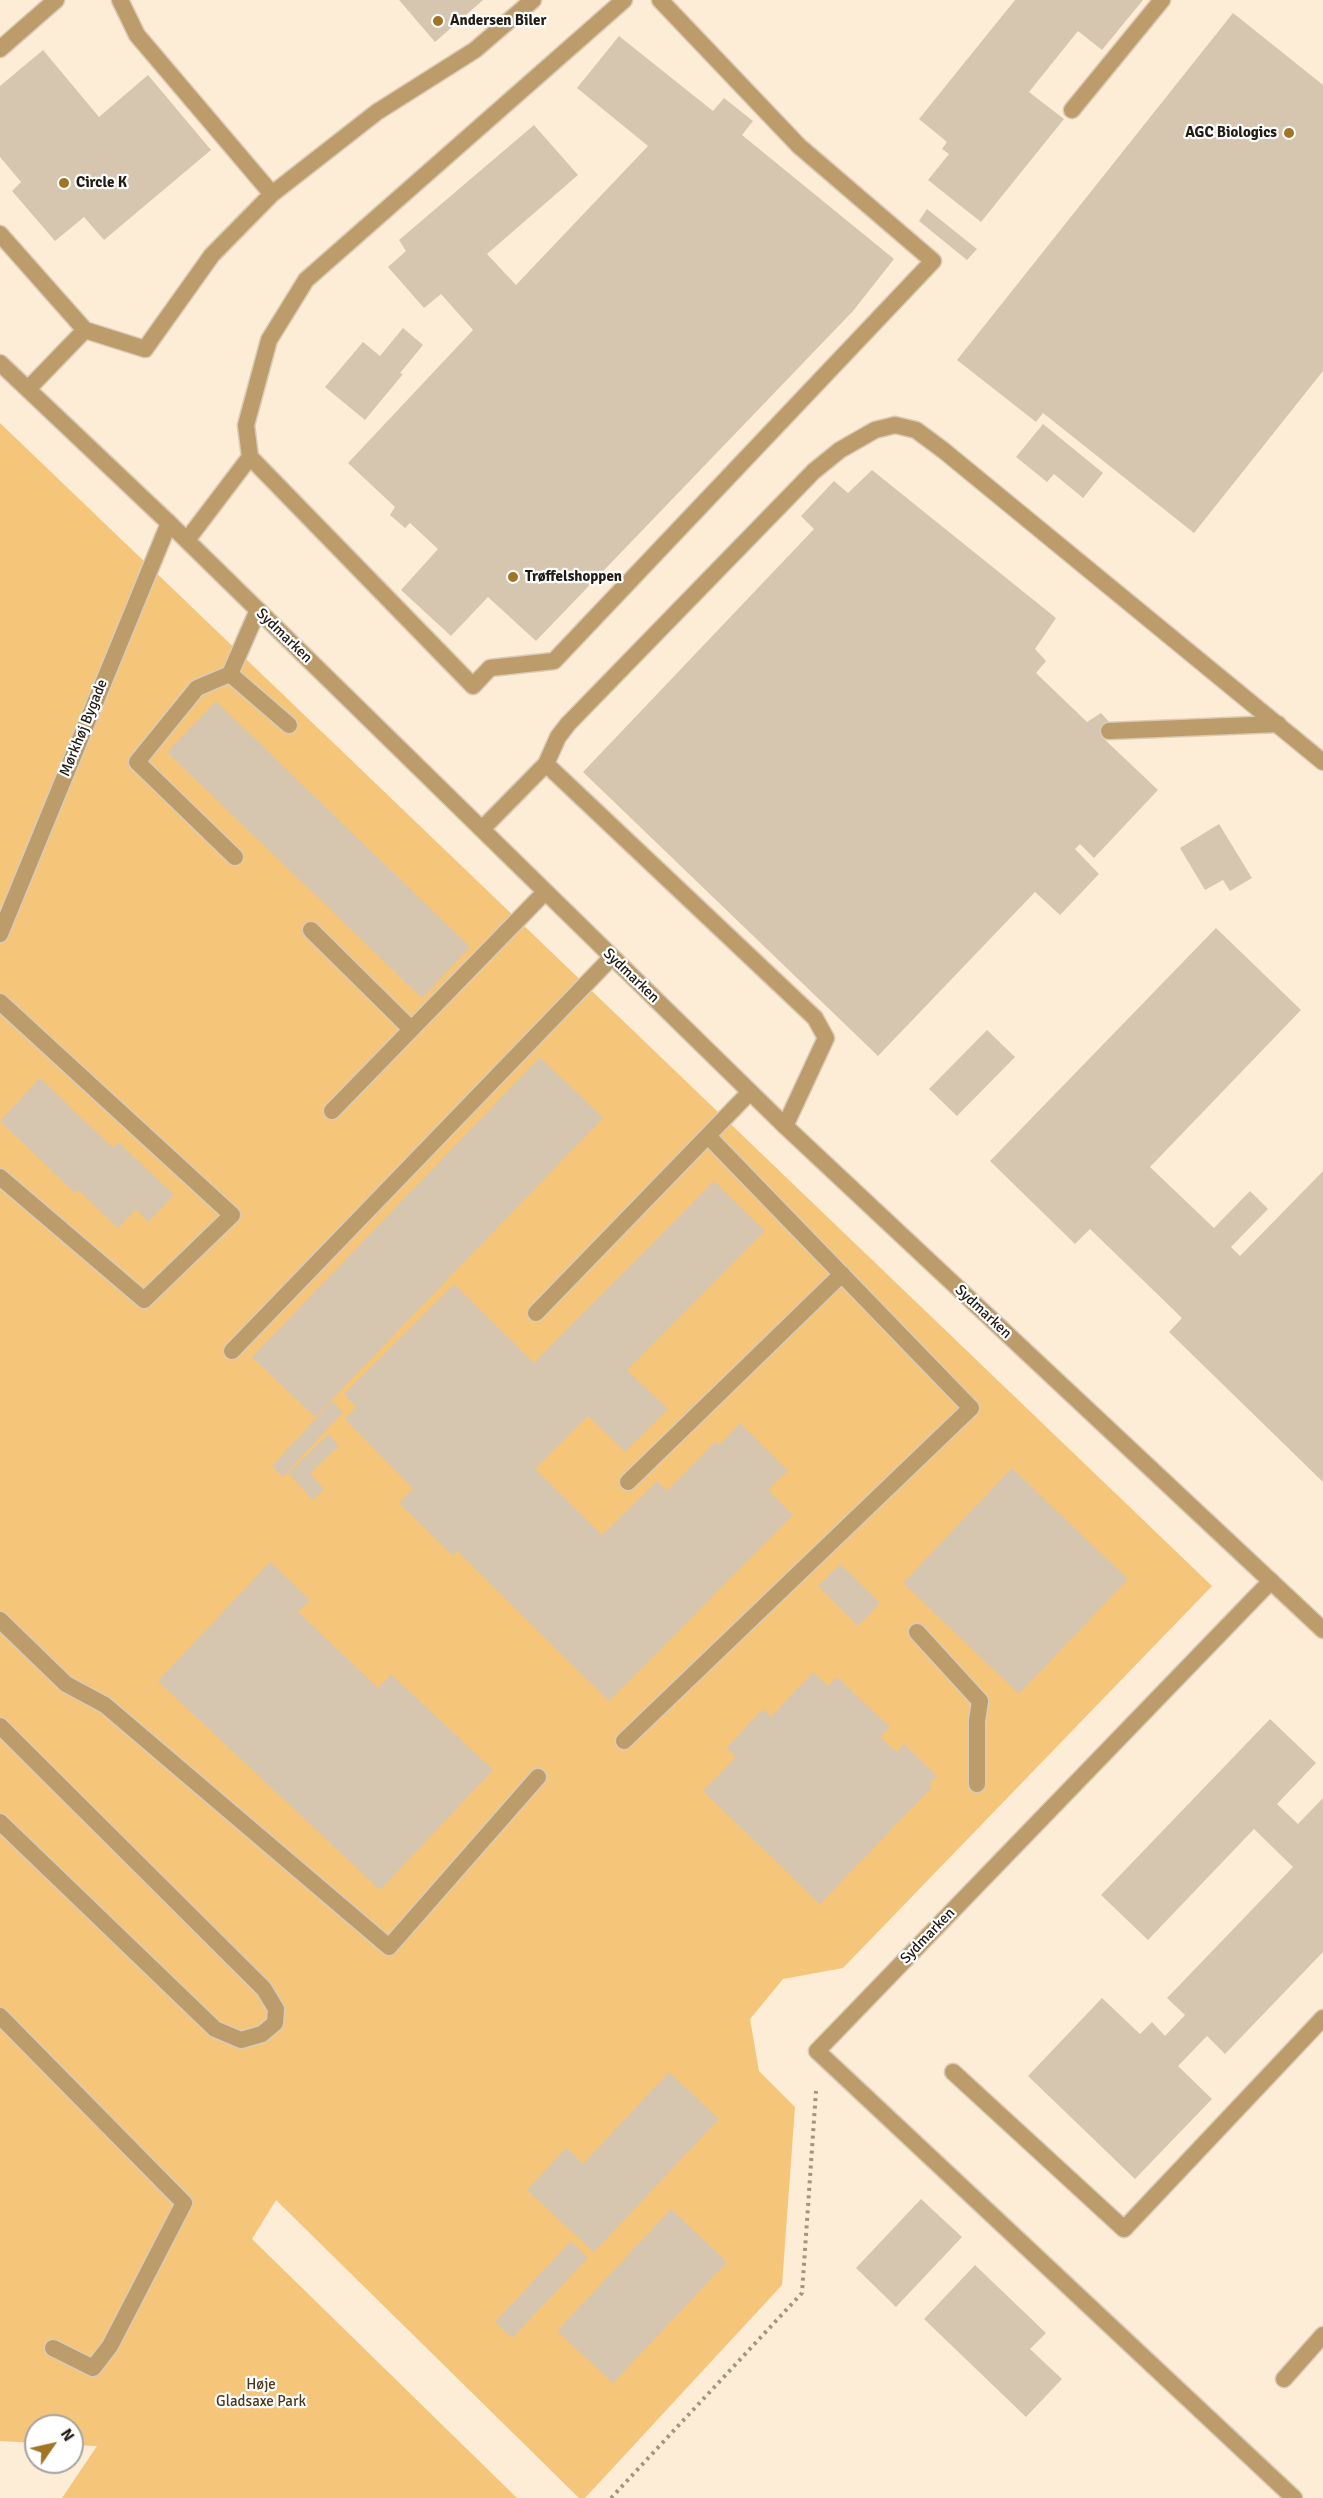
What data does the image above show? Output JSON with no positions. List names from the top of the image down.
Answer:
{
  "streets": {
    "street": ["Sydmarken", "Mørkhøj Bygade"]
  },
  "crossings": [
    ["Sydmarken", "Mørkhøj Bygade"]
  ],
  "parks": ["Høje Gladsaxe Park"],
  "places": [
    "Andersen Biler",
    "AGC Biologics",
    "Circle K",
    "Trøffelshoppen"
  ],
  "north": "top right"
}
